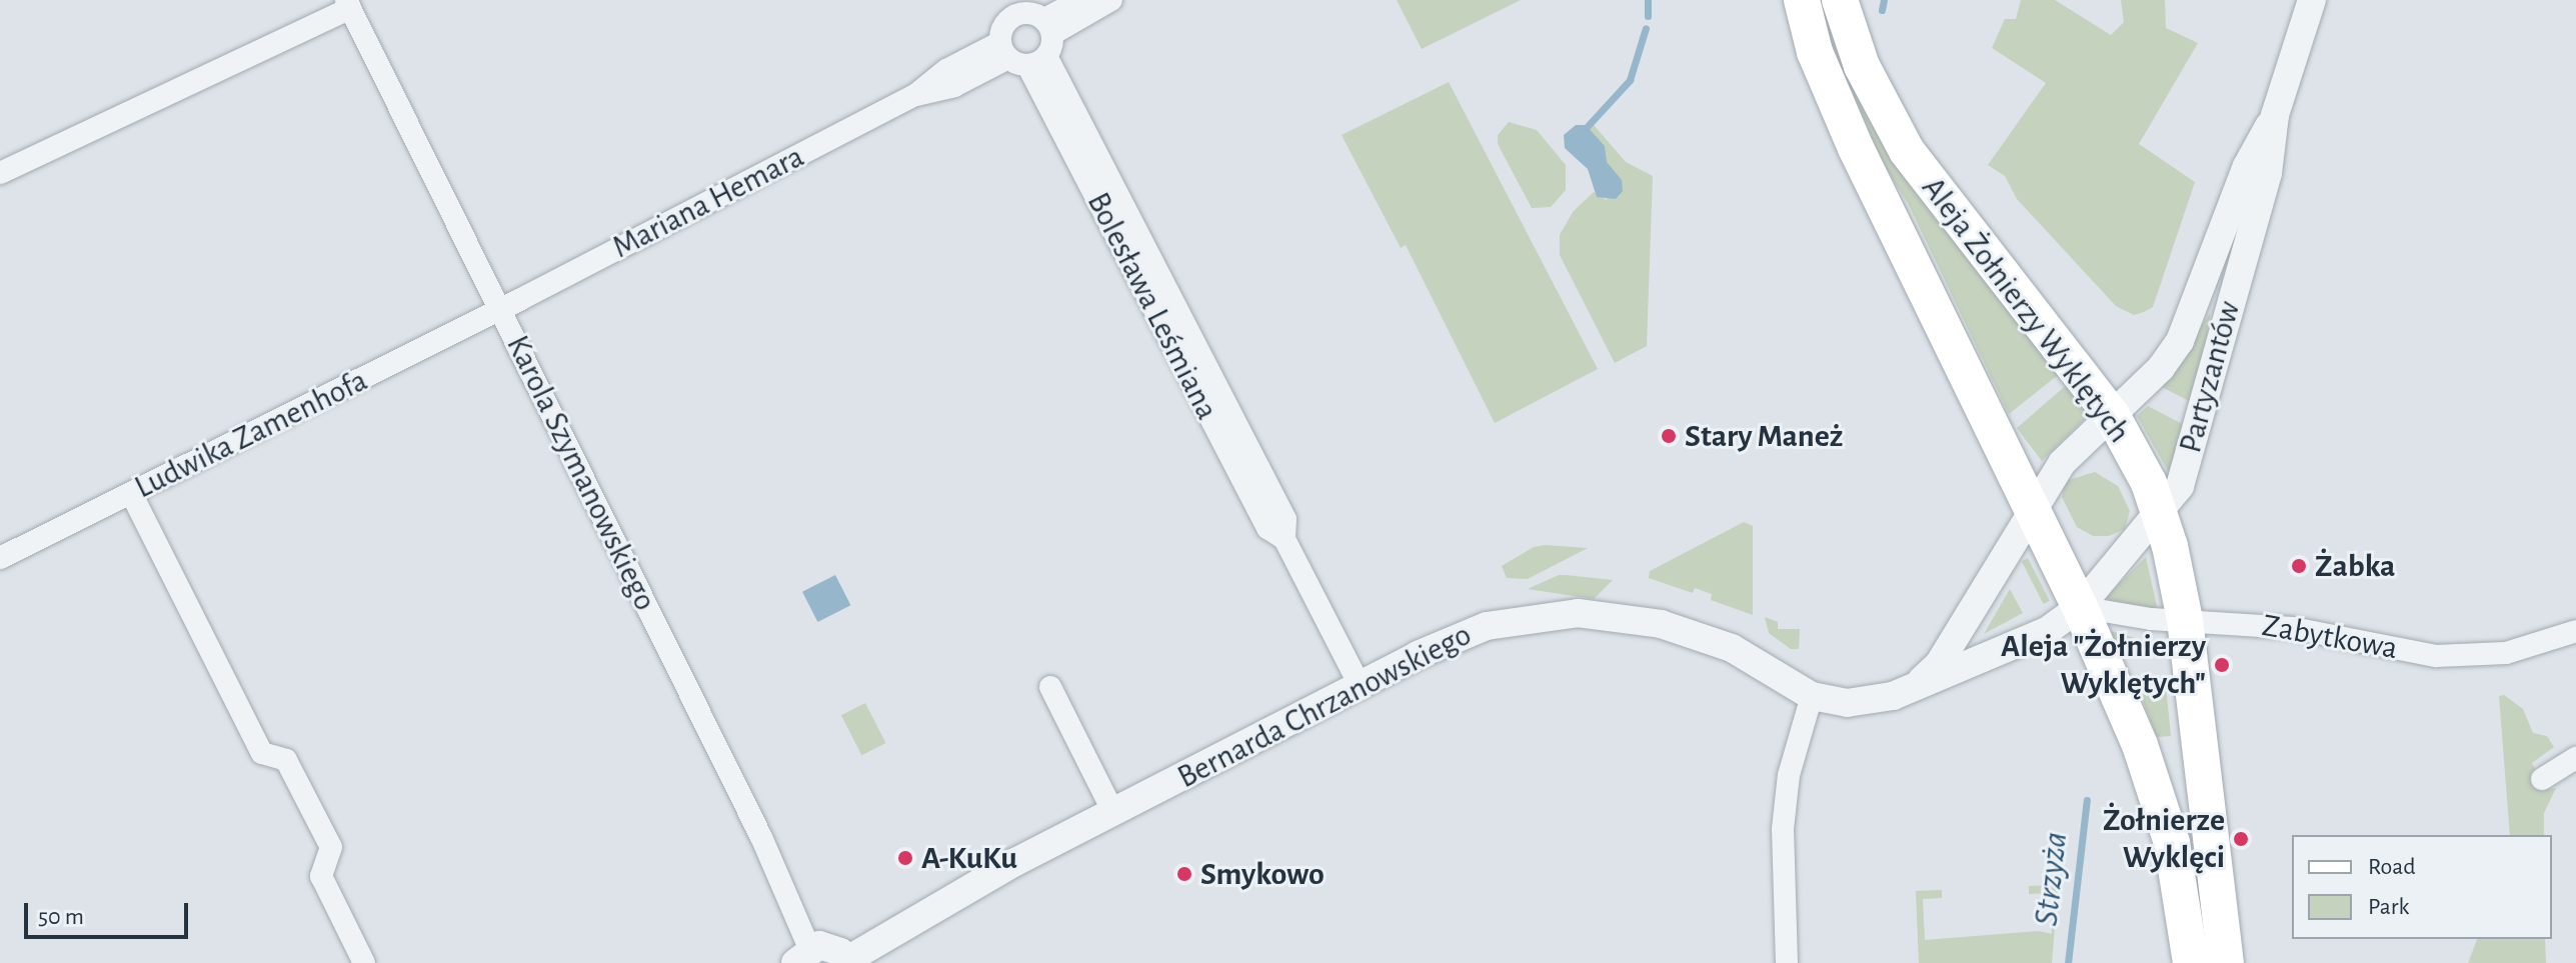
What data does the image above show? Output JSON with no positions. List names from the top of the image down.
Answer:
{
  "streets": {
    "main road": ["Aleja Żołnierzy Wyklętych"],
    "street": [
      "Mariana Hemara",
      "Bolesława Leśmiana",
      "Partyzantów",
      "Ludwika Zamenhofa",
      "Karola Szymanowskiego",
      "Zabytkowa",
      "Bernarda Chrzanowskiego"
    ]
  },
  "crossings": [
    ["Mariana Hemara", "Bolesława Leśmiana"],
    ["Mariana Hemara", "Ludwika Zamenhofa"],
    ["Mariana Hemara", "Karola Szymanowskiego"],
    ["Bolesława Leśmiana", "Bernarda Chrzanowskiego"],
    ["Aleja Żołnierzy Wyklętych", "Partyzantów"],
    ["Aleja Żołnierzy Wyklętych", "Zabytkowa"],
    ["Aleja Żołnierzy Wyklętych", "Bernarda Chrzanowskiego"],
    ["Partyzantów", "Zabytkowa"],
    ["Partyzantów", "Bernarda Chrzanowskiego"],
    ["Ludwika Zamenhofa", "Karola Szymanowskiego"],
    ["Zabytkowa", "Bernarda Chrzanowskiego"]
  ],
  "water": ["Strzyża"],
  "places": [
    "Stary Maneż",
    "Żabka",
    "Aleja \"Żołnierzy Wyklętych\"",
    "Żołnierze Wyklęci",
    "A-KuKu",
    "Smykowo"
  ],
  "legend": ["Road", "Park"],
  "scale_bar": "50 m"
}
